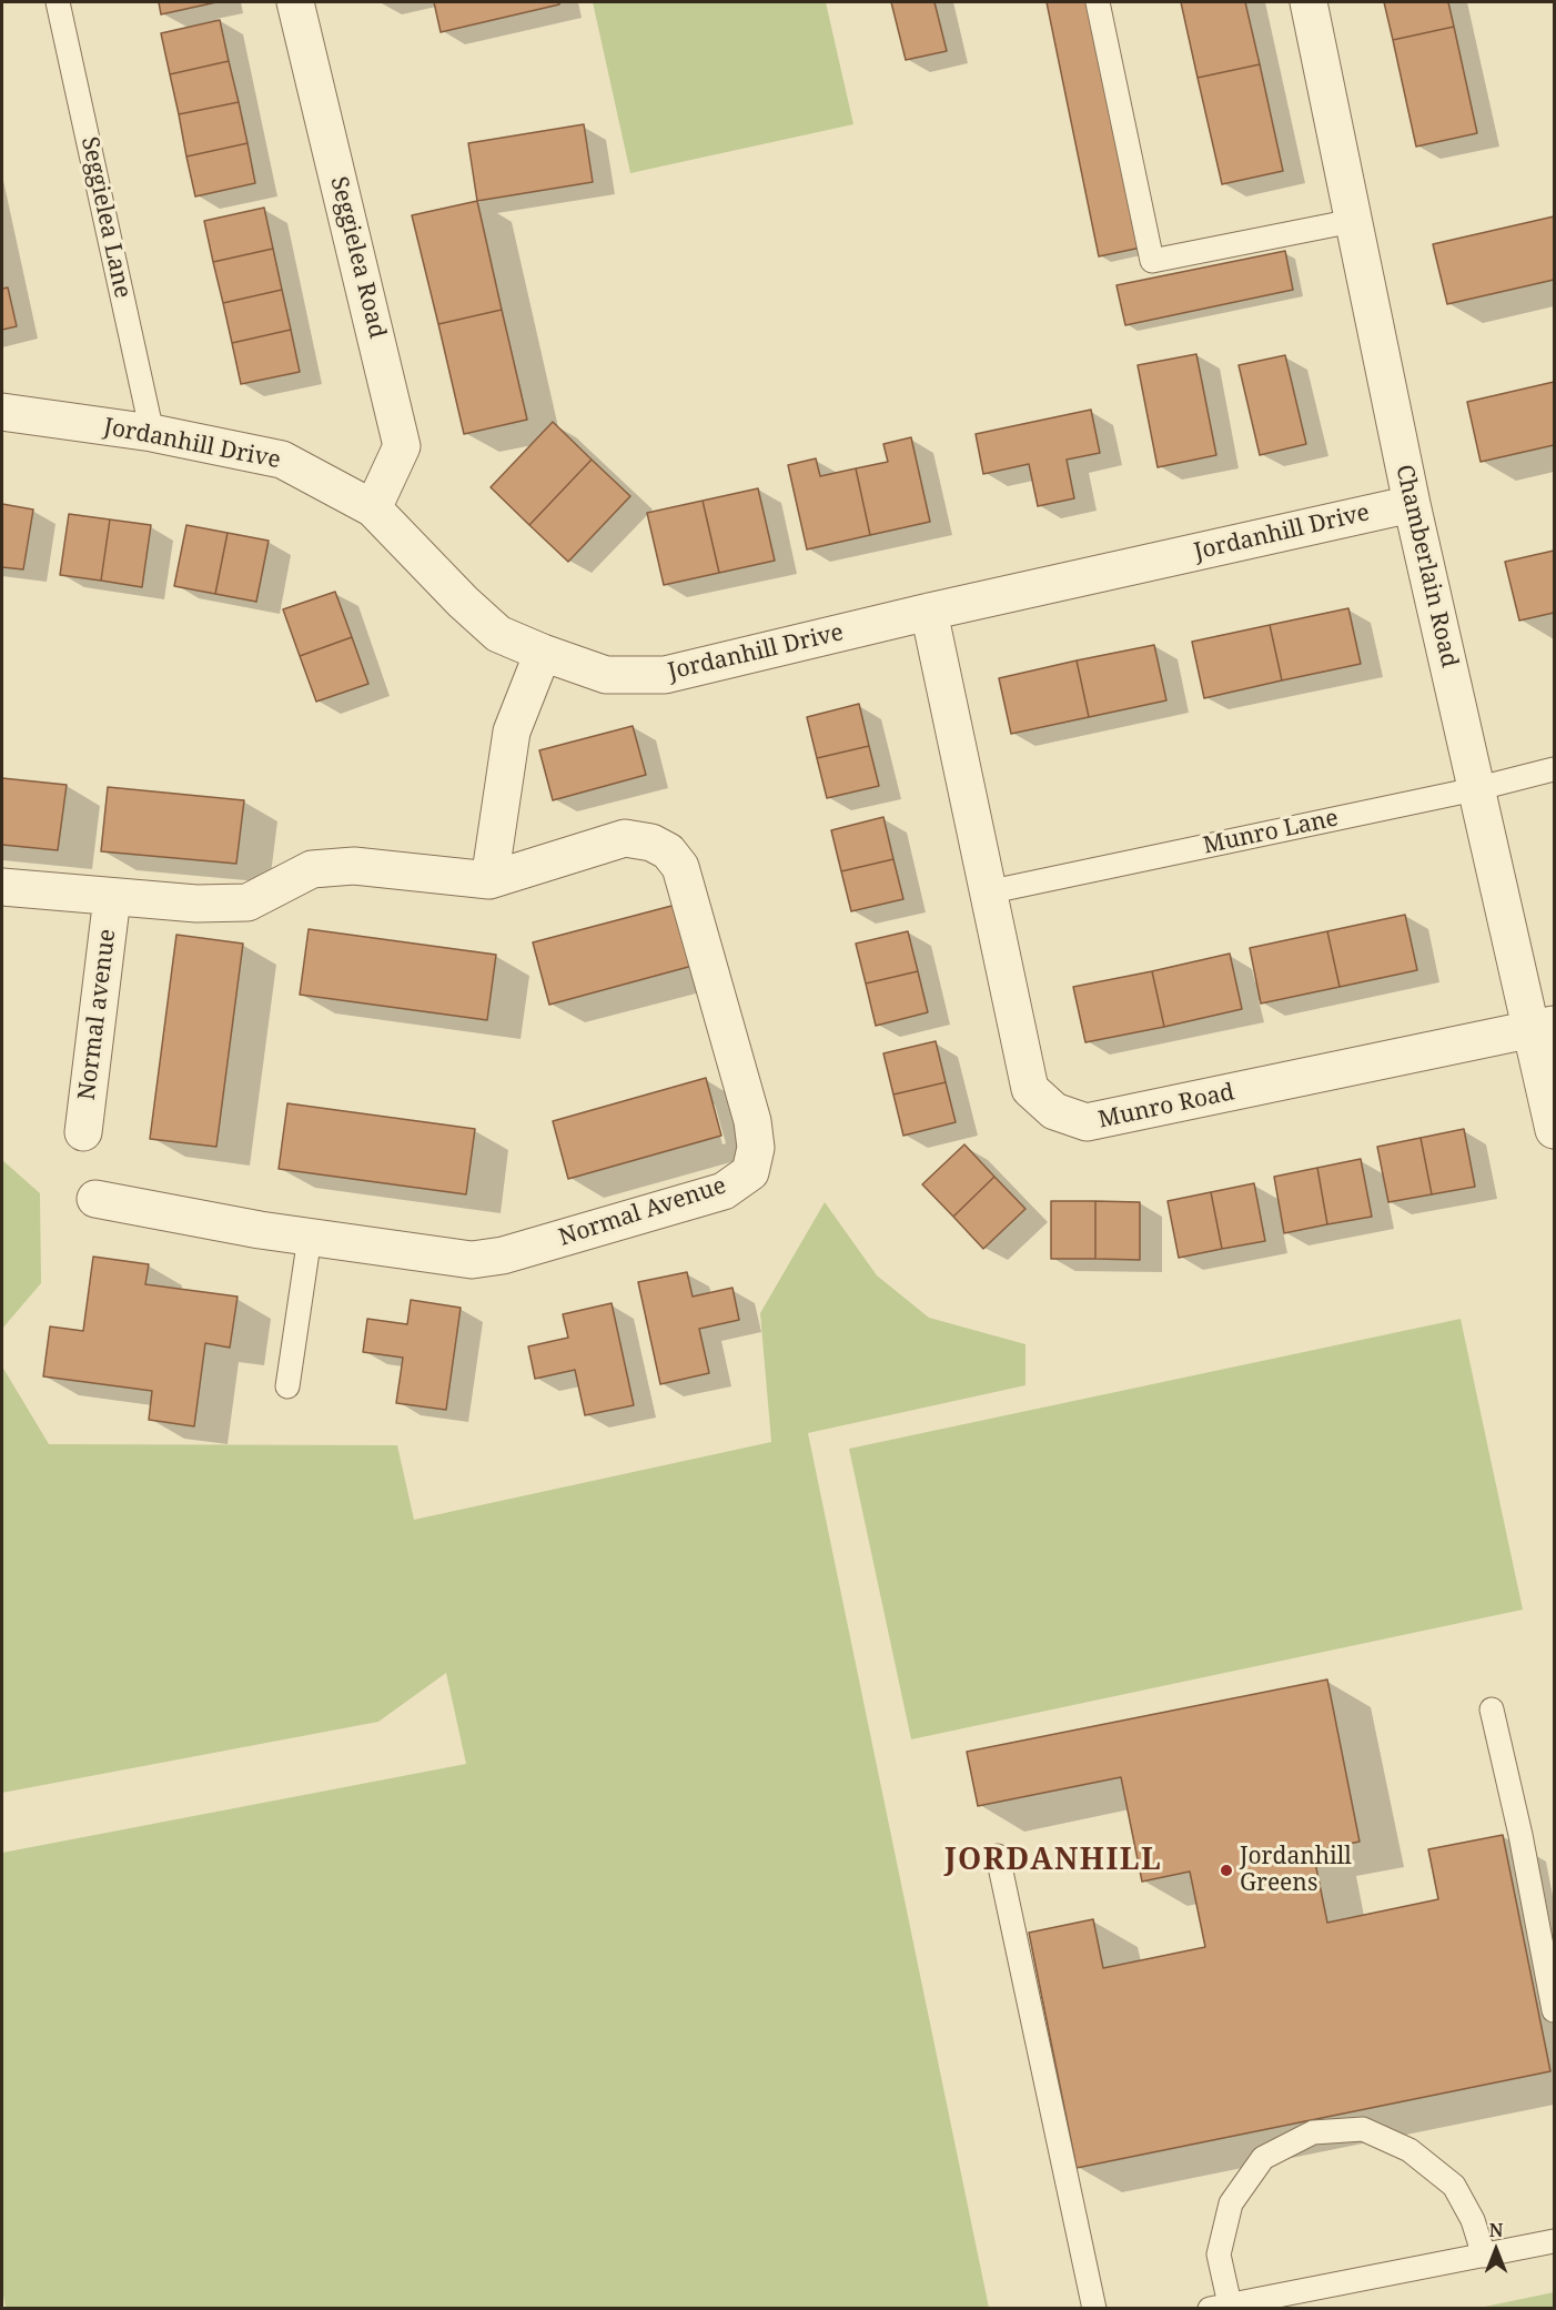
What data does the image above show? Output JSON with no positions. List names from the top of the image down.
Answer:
{
  "streets": {
    "street": [
      "Seggielea Road",
      "Jordanhill Drive",
      "Chamberlain Road",
      "Normal avenue",
      "Munro Road",
      "Normal Avenue"
    ],
    "lane": ["Seggielea Lane", "Munro Lane"]
  },
  "crossings": [
    ["Seggielea Lane", "Jordanhill Drive"],
    ["Seggielea Road", "Jordanhill Drive"],
    ["Jordanhill Drive", "Chamberlain Road"],
    ["Jordanhill Drive", "Munro Road"],
    ["Chamberlain Road", "Munro Lane"],
    ["Chamberlain Road", "Munro Road"],
    ["Munro Lane", "Munro Road"],
    ["Normal avenue", "Normal Avenue"]
  ],
  "districts": ["JORDANHILL"],
  "places": ["Jordanhill Greens"],
  "north": "top"
}
